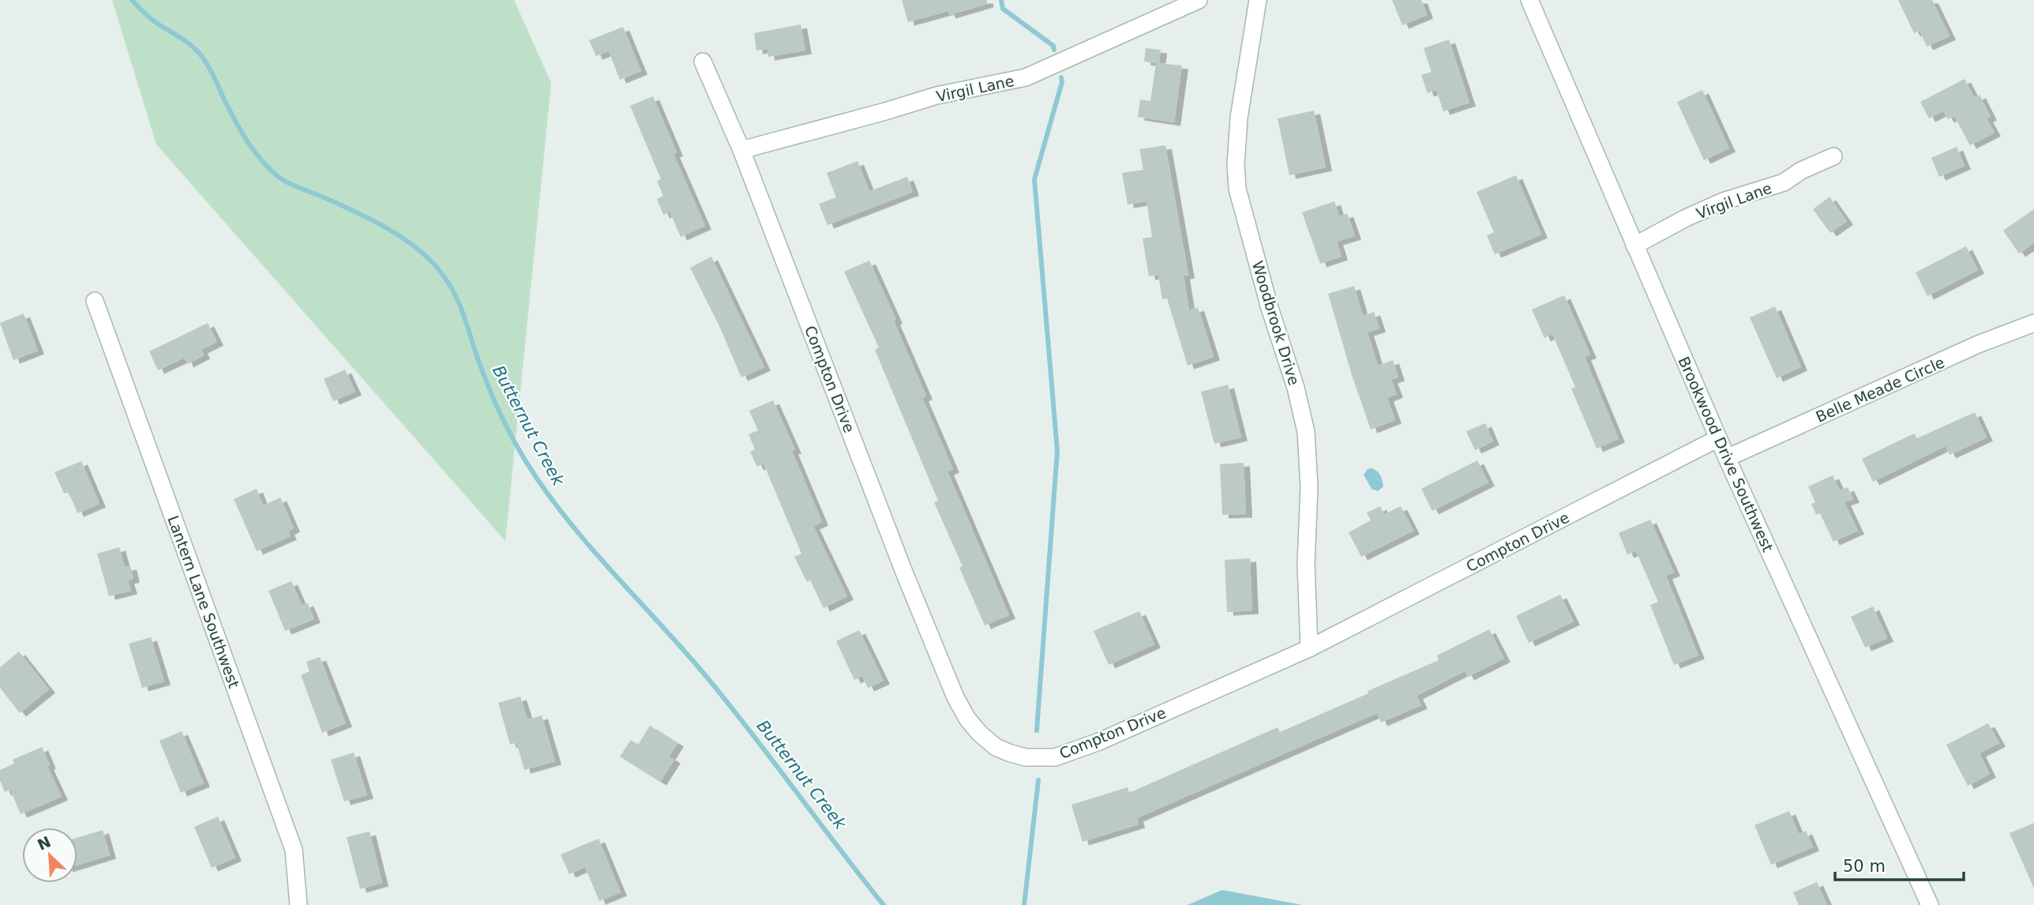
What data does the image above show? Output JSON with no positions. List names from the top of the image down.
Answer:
{
  "streets": {
    "street": [
      "Virgil Lane",
      "Woodbrook Drive",
      "Compton Drive",
      "Belle Meade Circle",
      "Brookwood Drive Southwest",
      "Lantern Lane Southwest"
    ]
  },
  "crossings": [
    ["Virgil Lane", "Compton Drive"],
    ["Virgil Lane", "Brookwood Drive Southwest"],
    ["Woodbrook Drive", "Compton Drive"],
    ["Compton Drive", "Brookwood Drive Southwest"],
    ["Belle Meade Circle", "Brookwood Drive Southwest"]
  ],
  "water": ["Butternut Creek"],
  "scale_bar": "50 m",
  "north": "top left"
}
